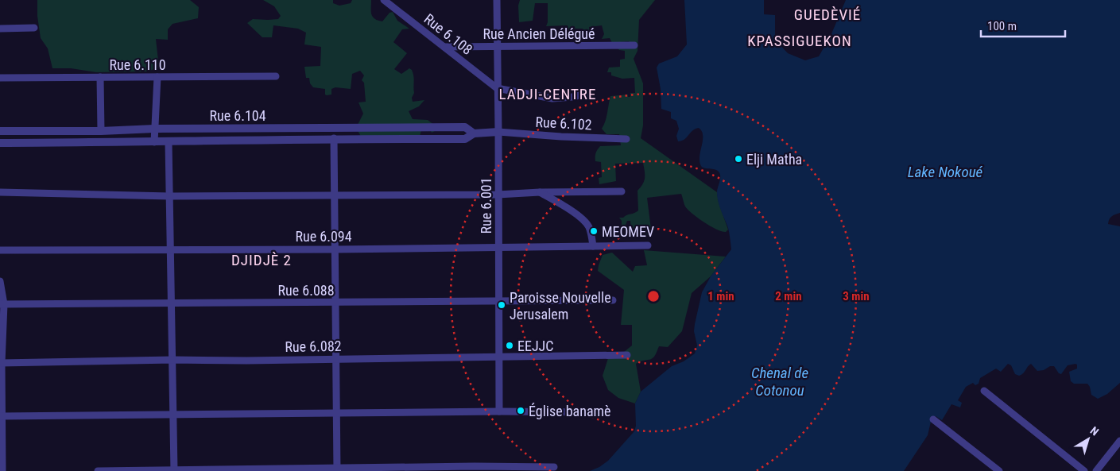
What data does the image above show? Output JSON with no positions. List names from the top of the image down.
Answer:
{
  "streets": {
    "street": [
      "Rue Ancien Délégué",
      "Rue 6.108",
      "Rue 6.110",
      "Rue 6.104",
      "Rue 6.102",
      "Rue 6.001",
      "Rue 6.094",
      "Rue 6.088",
      "Rue 6.082"
    ]
  },
  "crossings": [
    ["Rue Ancien Délégué", "Rue 6.108"],
    ["Rue Ancien Délégué", "Rue 6.001"],
    ["Rue 6.108", "Rue 6.001"],
    ["Rue 6.104", "Rue 6.102"],
    ["Rue 6.104", "Rue 6.001"],
    ["Rue 6.102", "Rue 6.001"],
    ["Rue 6.001", "Rue 6.094"],
    ["Rue 6.001", "Rue 6.088"],
    ["Rue 6.001", "Rue 6.082"]
  ],
  "districts": [
    "GUEDÈVIÉ",
    "KPASSIGUEKON",
    "LADJI-CENTRE",
    "DJIDJÈ 2"
  ],
  "water": ["Lake Nokoué", "Chenal de Cotonou"],
  "places": [
    "Elji Matha",
    "MEOMEV",
    "Paroisse Nouvelle Jerusalem",
    "EEJJC",
    "Église banamè"
  ],
  "scale_bar": "100 m",
  "north": "top right",
  "rings": ["1 min", "2 min", "3 min"]
}
